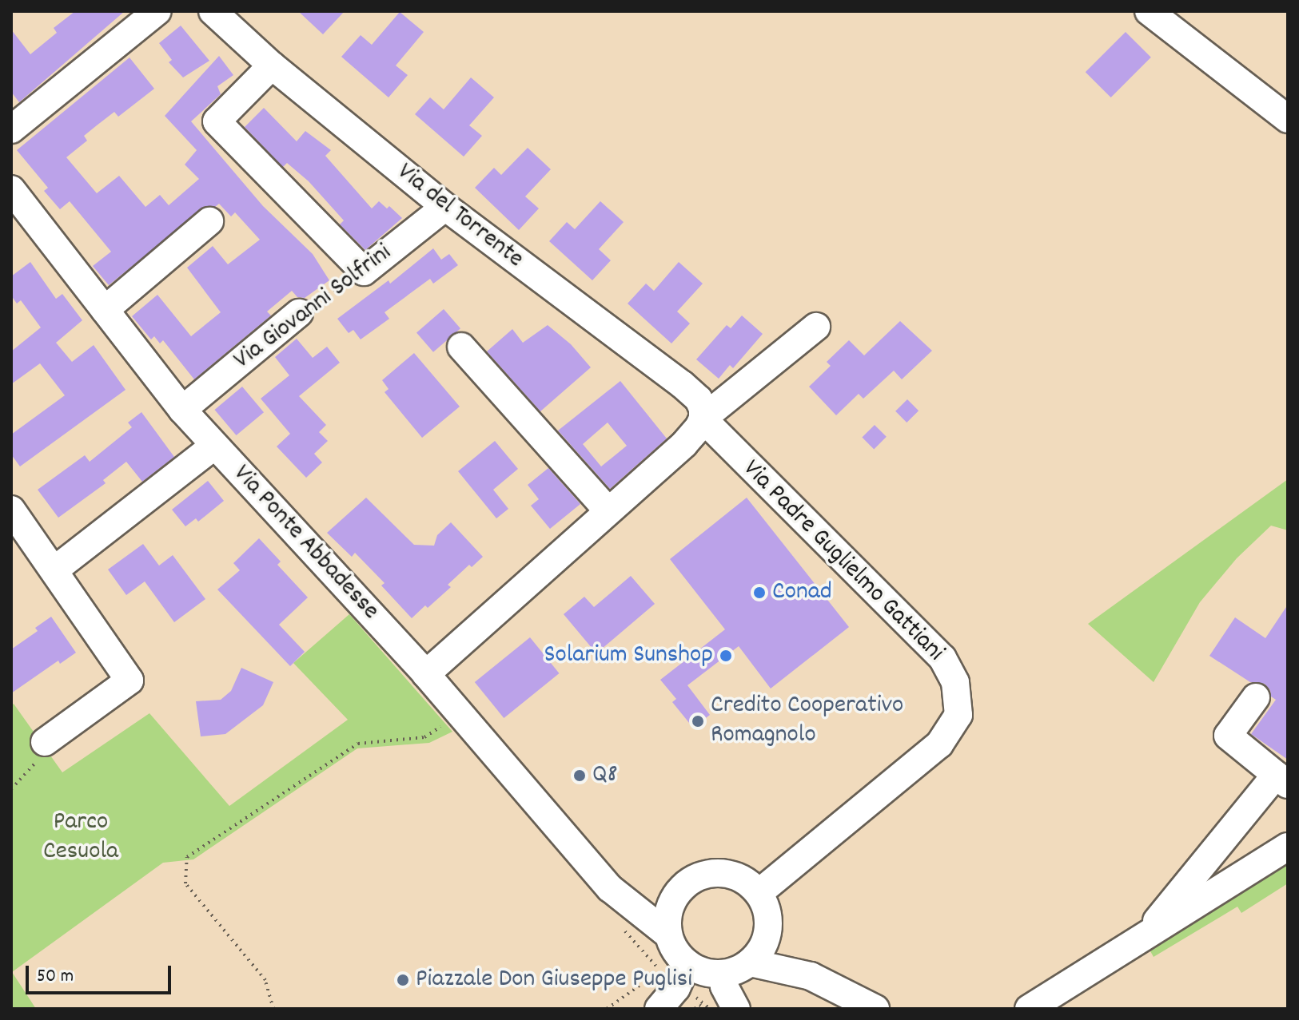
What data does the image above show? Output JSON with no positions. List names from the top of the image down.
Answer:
{
  "streets": {
    "street": [
      "Via del Torrente",
      "Via Giovanni Solfrini",
      "Via Ponte Abbadesse",
      "Via Padre Guglielmo Gattiani"
    ]
  },
  "crossings": [
    ["Via del Torrente", "Via Giovanni Solfrini"],
    ["Via del Torrente", "Via Padre Guglielmo Gattiani"],
    ["Via Giovanni Solfrini", "Via Ponte Abbadesse"],
    ["Via Ponte Abbadesse", "Via Padre Guglielmo Gattiani"]
  ],
  "parks": ["Parco Cesuola"],
  "places": [
    "Conad",
    "Solarium Sunshop",
    "Credito Cooperativo Romagnolo",
    "Q8",
    "Piazzale Don Giuseppe Puglisi"
  ],
  "scale_bar": "50 m"
}
